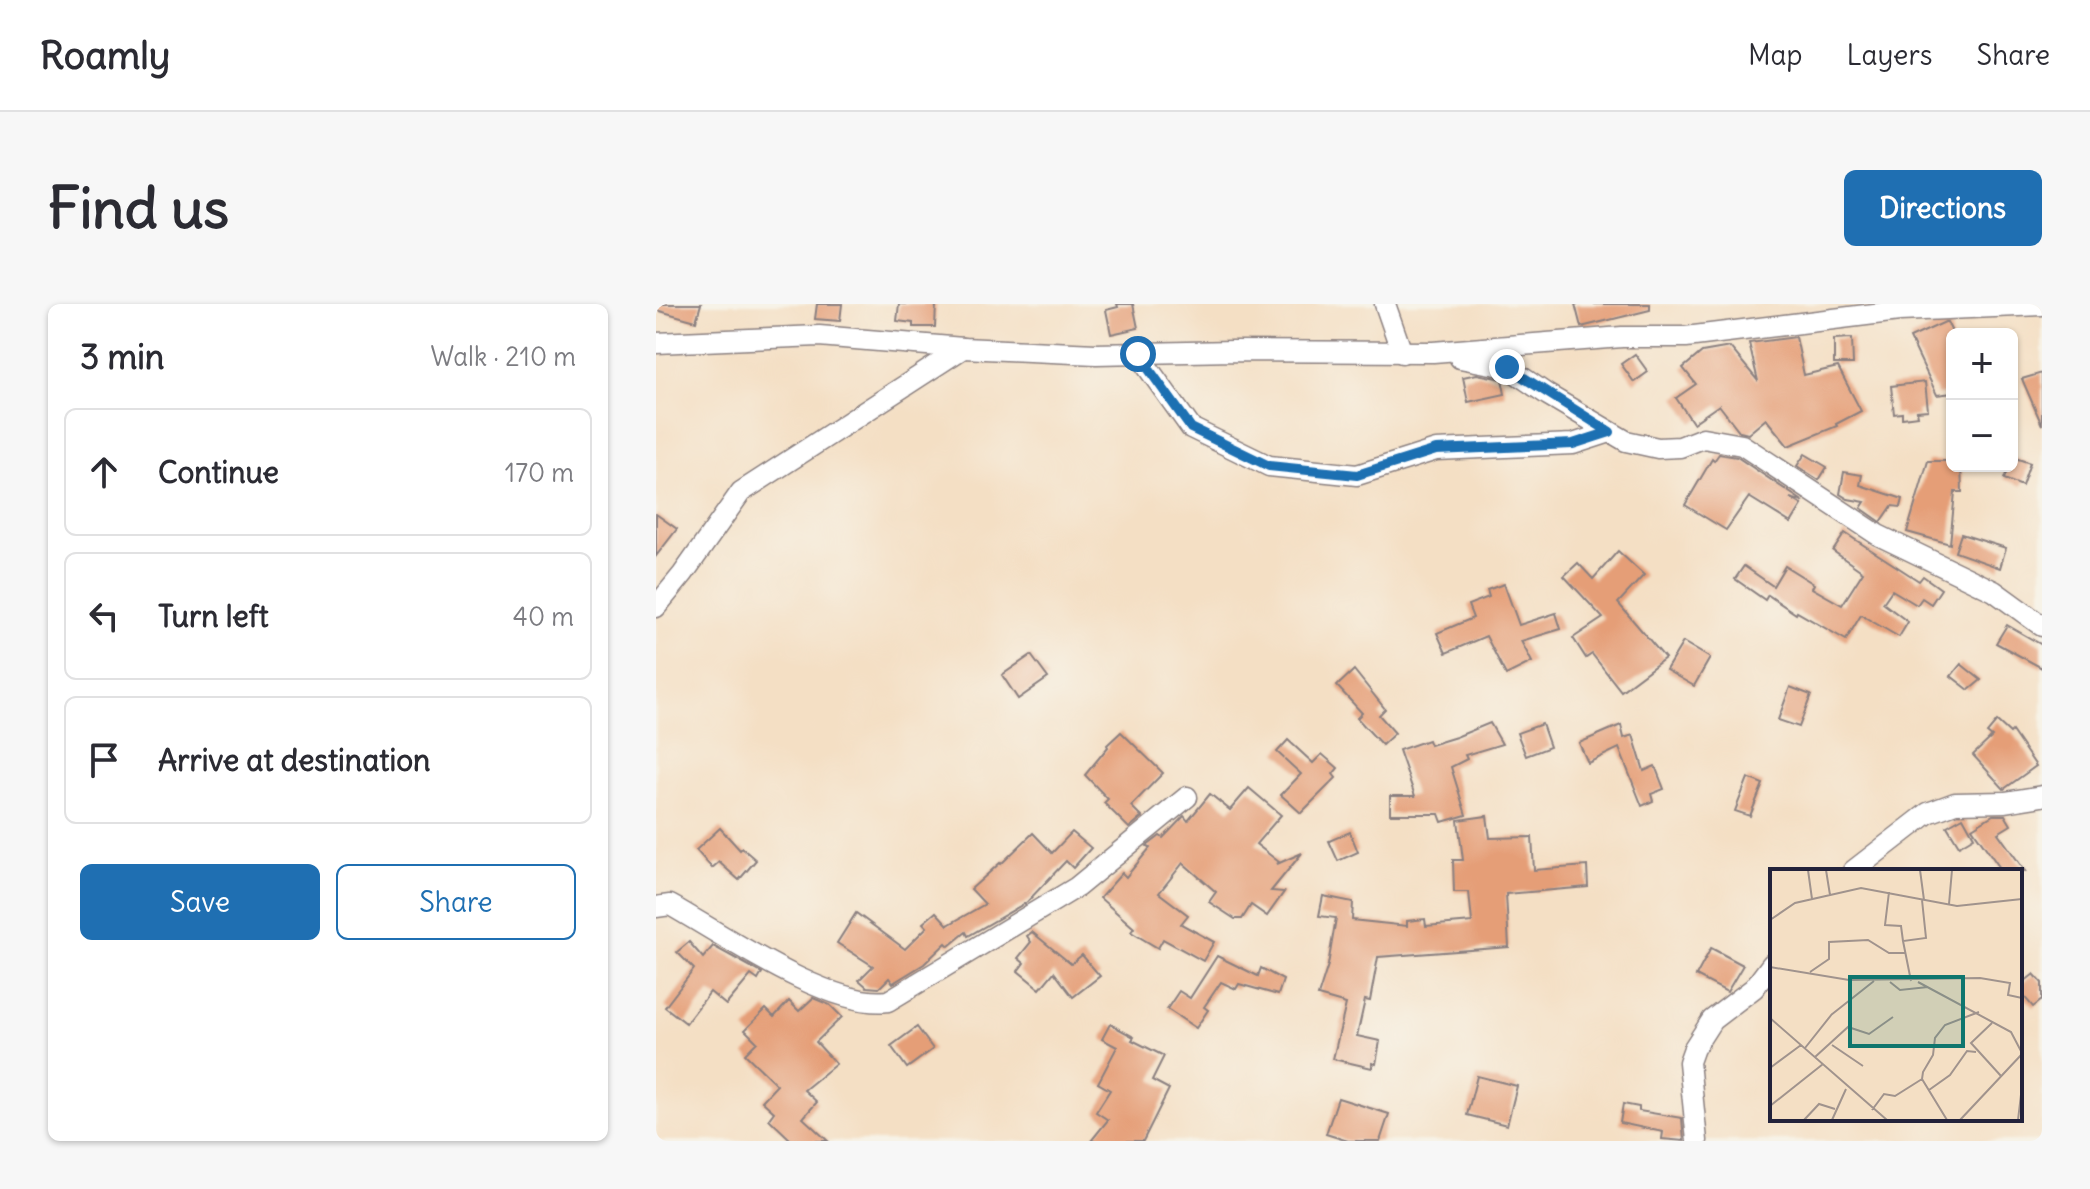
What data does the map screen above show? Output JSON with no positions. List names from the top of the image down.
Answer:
{
  "page": {
    "header": "Roamly",
    "nav": ["Map", "Layers", "Share"],
    "buttons": [
      "Directions",
      ["Save", "Share"]
    ],
    "title": "Find us",
    "heading": ["3 min", "Walk · 210 m"],
    "map_buttons": ["+", "−"],
    "list": [
      ["Continue", "170 m"],
      ["Turn left", "40 m"],
      "Arrive at destination"
    ]
  }
}
